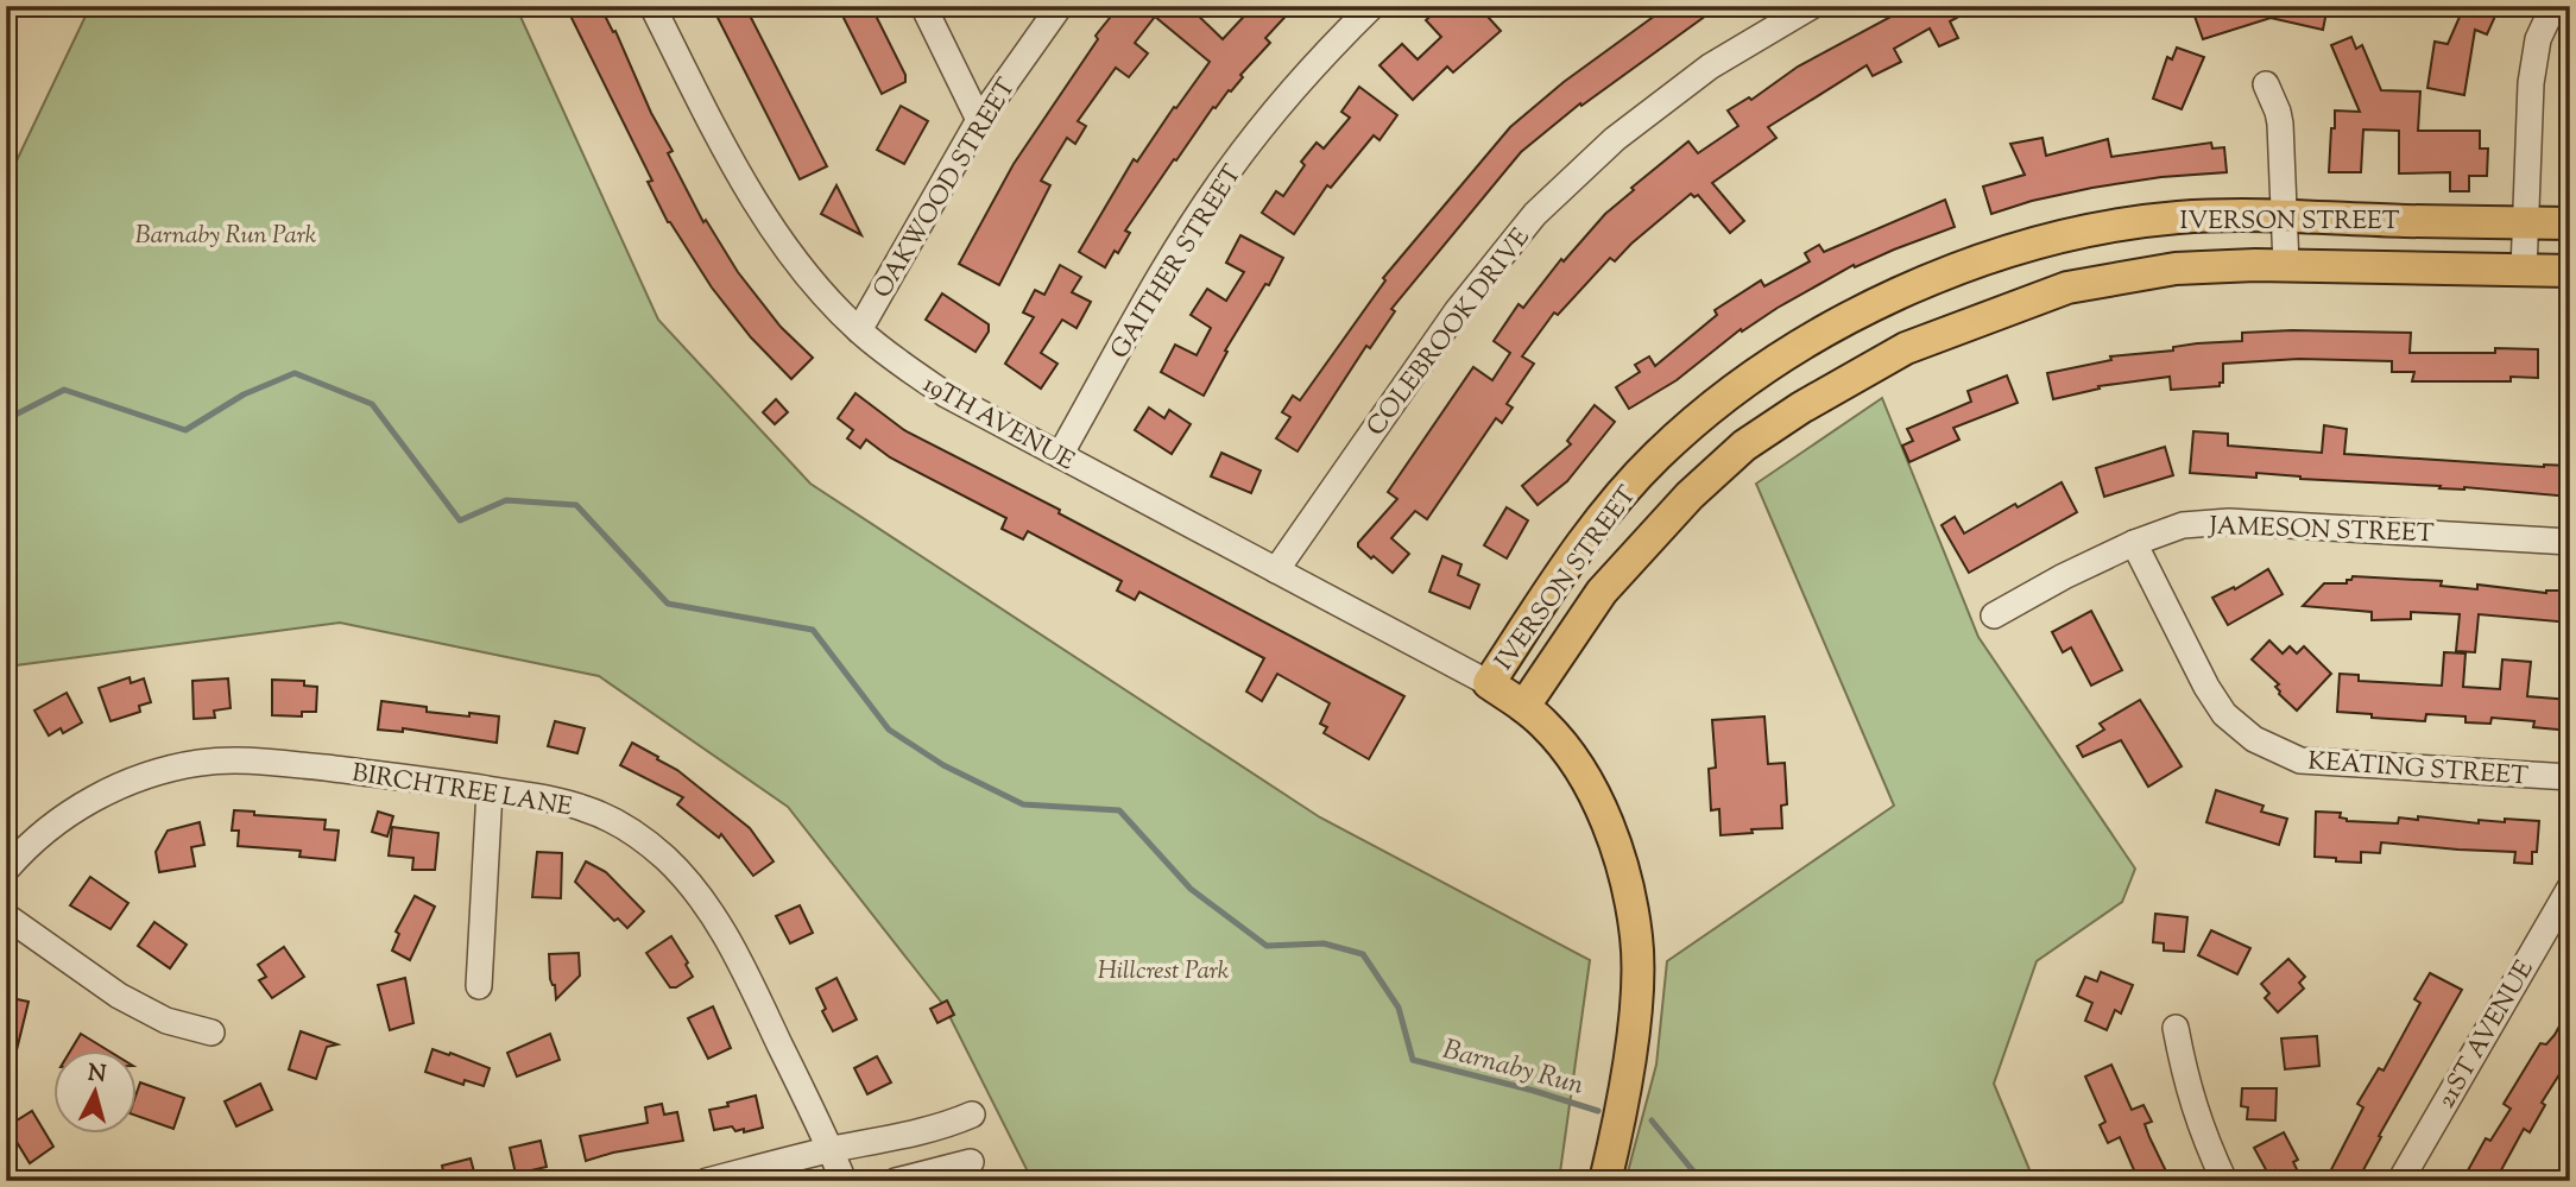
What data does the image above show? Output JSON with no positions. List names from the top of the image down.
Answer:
{
  "streets": {
    "main road": ["IVERSON STREET"],
    "street": [
      "OAKWOOD STREET",
      "GAITHER STREET",
      "COLEBROOK DRIVE",
      "19TH AVENUE",
      "JAMESON STREET",
      "KEATING STREET",
      "BIRCHTREE LANE",
      "21ST AVENUE"
    ]
  },
  "crossings": [
    ["OAKWOOD STREET", "19TH AVENUE"],
    ["IVERSON STREET", "19TH AVENUE"],
    ["GAITHER STREET", "19TH AVENUE"],
    ["COLEBROOK DRIVE", "19TH AVENUE"],
    ["JAMESON STREET", "KEATING STREET"]
  ],
  "water": ["Barnaby Run"],
  "parks": ["Barnaby Run Park", "Hillcrest Park"],
  "north": "top"
}
